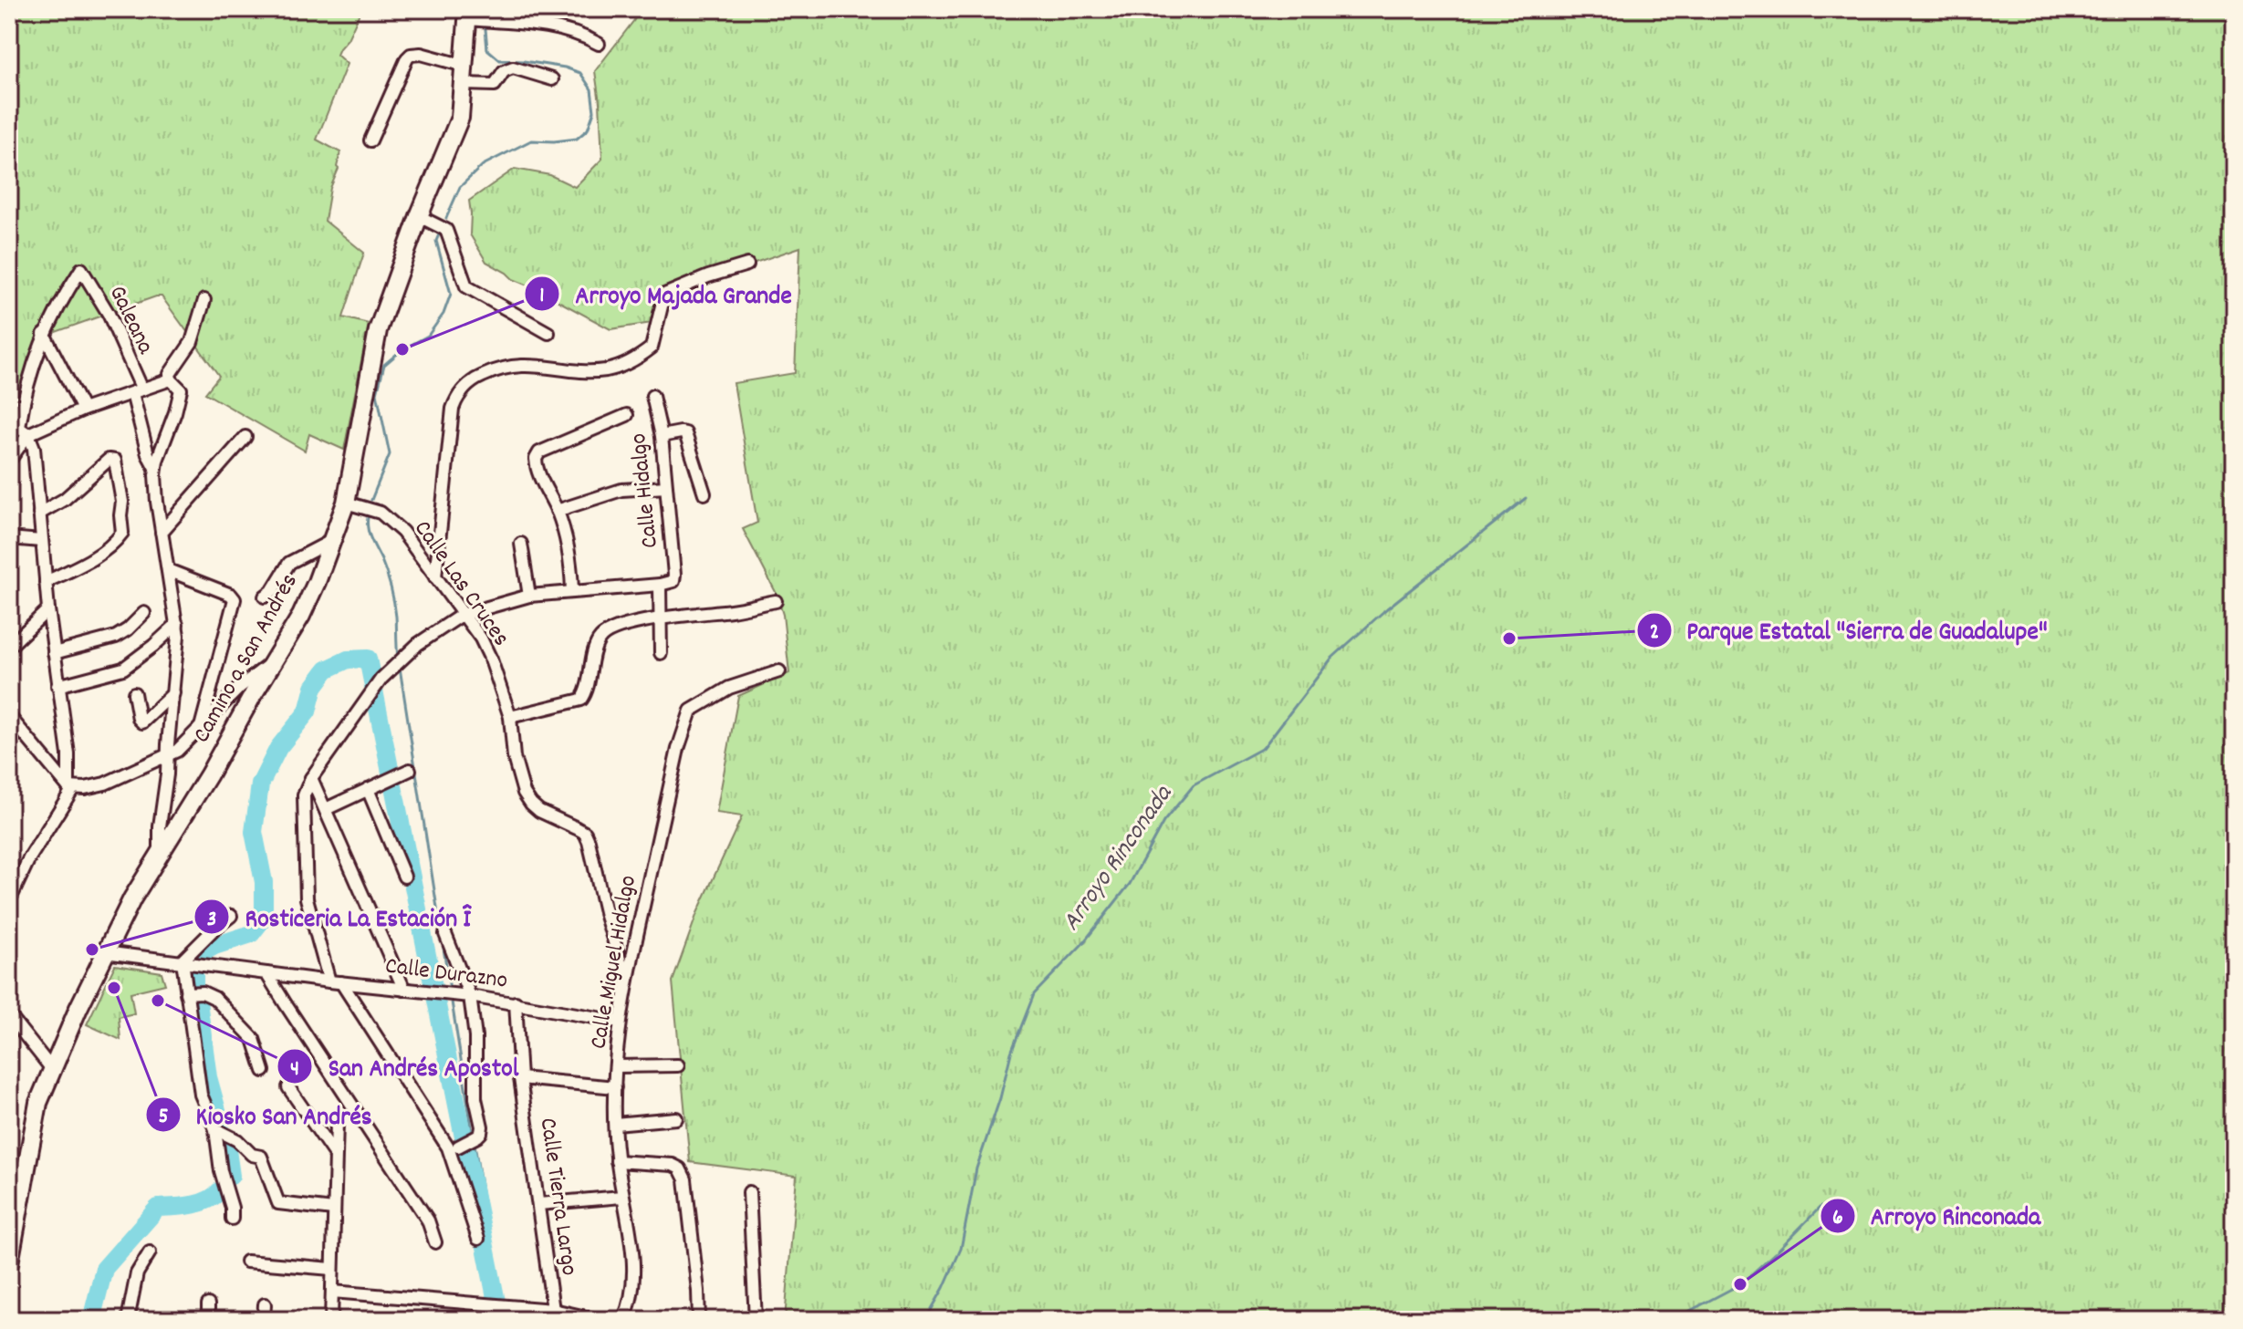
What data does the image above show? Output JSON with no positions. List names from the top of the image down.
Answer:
{
  "streets": {
    "street": [
      "Galeana",
      "Calle Hidalgo",
      "Calle Las Cruces",
      "Camino a San Andrés",
      "Calle Miguel Hidalgo",
      "Calle Durazno",
      "Calle Tierra Largo"
    ]
  },
  "crossings": [
    ["Calle Las Cruces", "Camino a San Andrés"],
    ["Calle Las Cruces", "Calle Miguel Hidalgo"],
    ["Camino a San Andrés", "Calle Durazno"],
    ["Calle Miguel Hidalgo", "Calle Durazno"],
    ["Calle Durazno", "Calle Tierra Largo"]
  ],
  "water": ["Arroyo Rinconada"],
  "places": [
    "Arroyo Majada Grande",
    "Parque Estatal \"Sierra de Guadalupe\"",
    "Rosticeria La Estación Î",
    "Kiosko San Andrés",
    "San Andrés Apostol",
    "Arroyo Rinconada"
  ]
}
